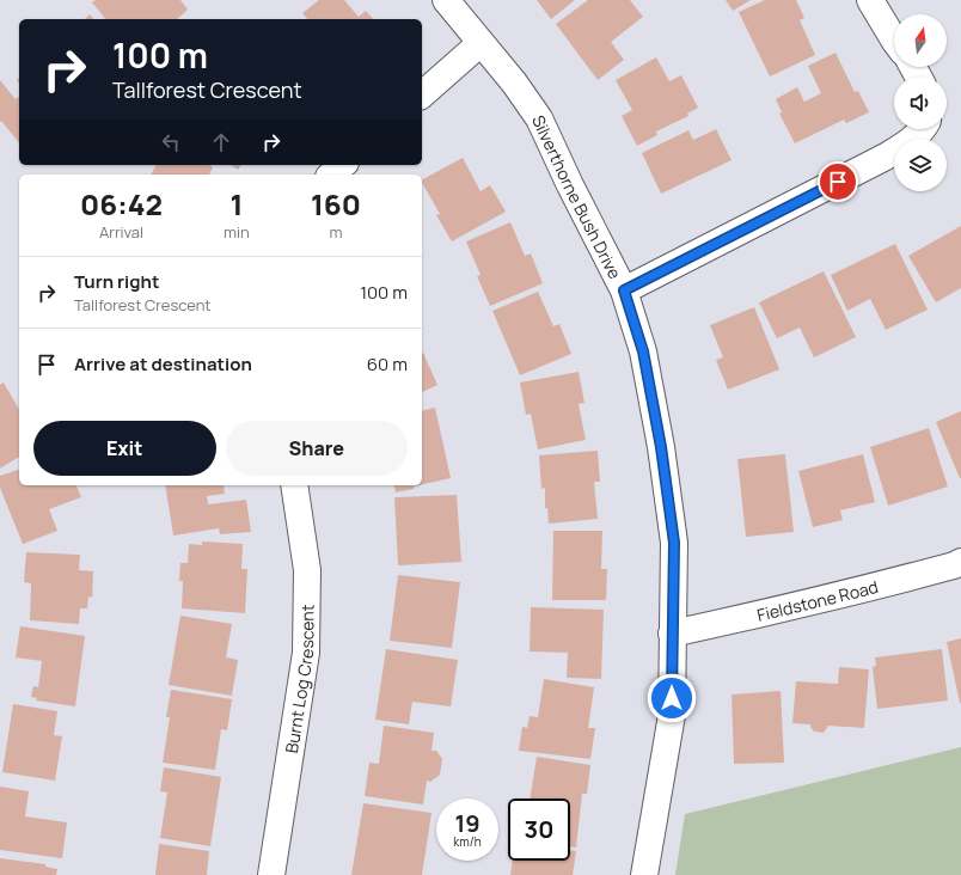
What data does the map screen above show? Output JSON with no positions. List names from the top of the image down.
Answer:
{
  "streets": {
    "street": ["Silverthorne Bush Drive", "Fieldstone Road", "Burnt Log Crescent"]
  },
  "crossings": [
    ["Silverthorne Bush Drive", "Fieldstone Road"]
  ],
  "north": "top",
  "page": {
    "turn": ["100 m", "Tallforest Crescent"],
    "eta": [
      "06:42",
      "Arrival",
      "1",
      "min",
      "160",
      "m"
    ],
    "list": [
      {
        "name": "Turn right",
        "note": "Tallforest Crescent",
        "value": "100 m"
      },
      {
        "name": "Arrive at destination",
        "value": "60 m"
      }
    ],
    "buttons": ["Exit", "Share"],
    "speed": "19 km/h",
    "limit": "30"
  }
}
